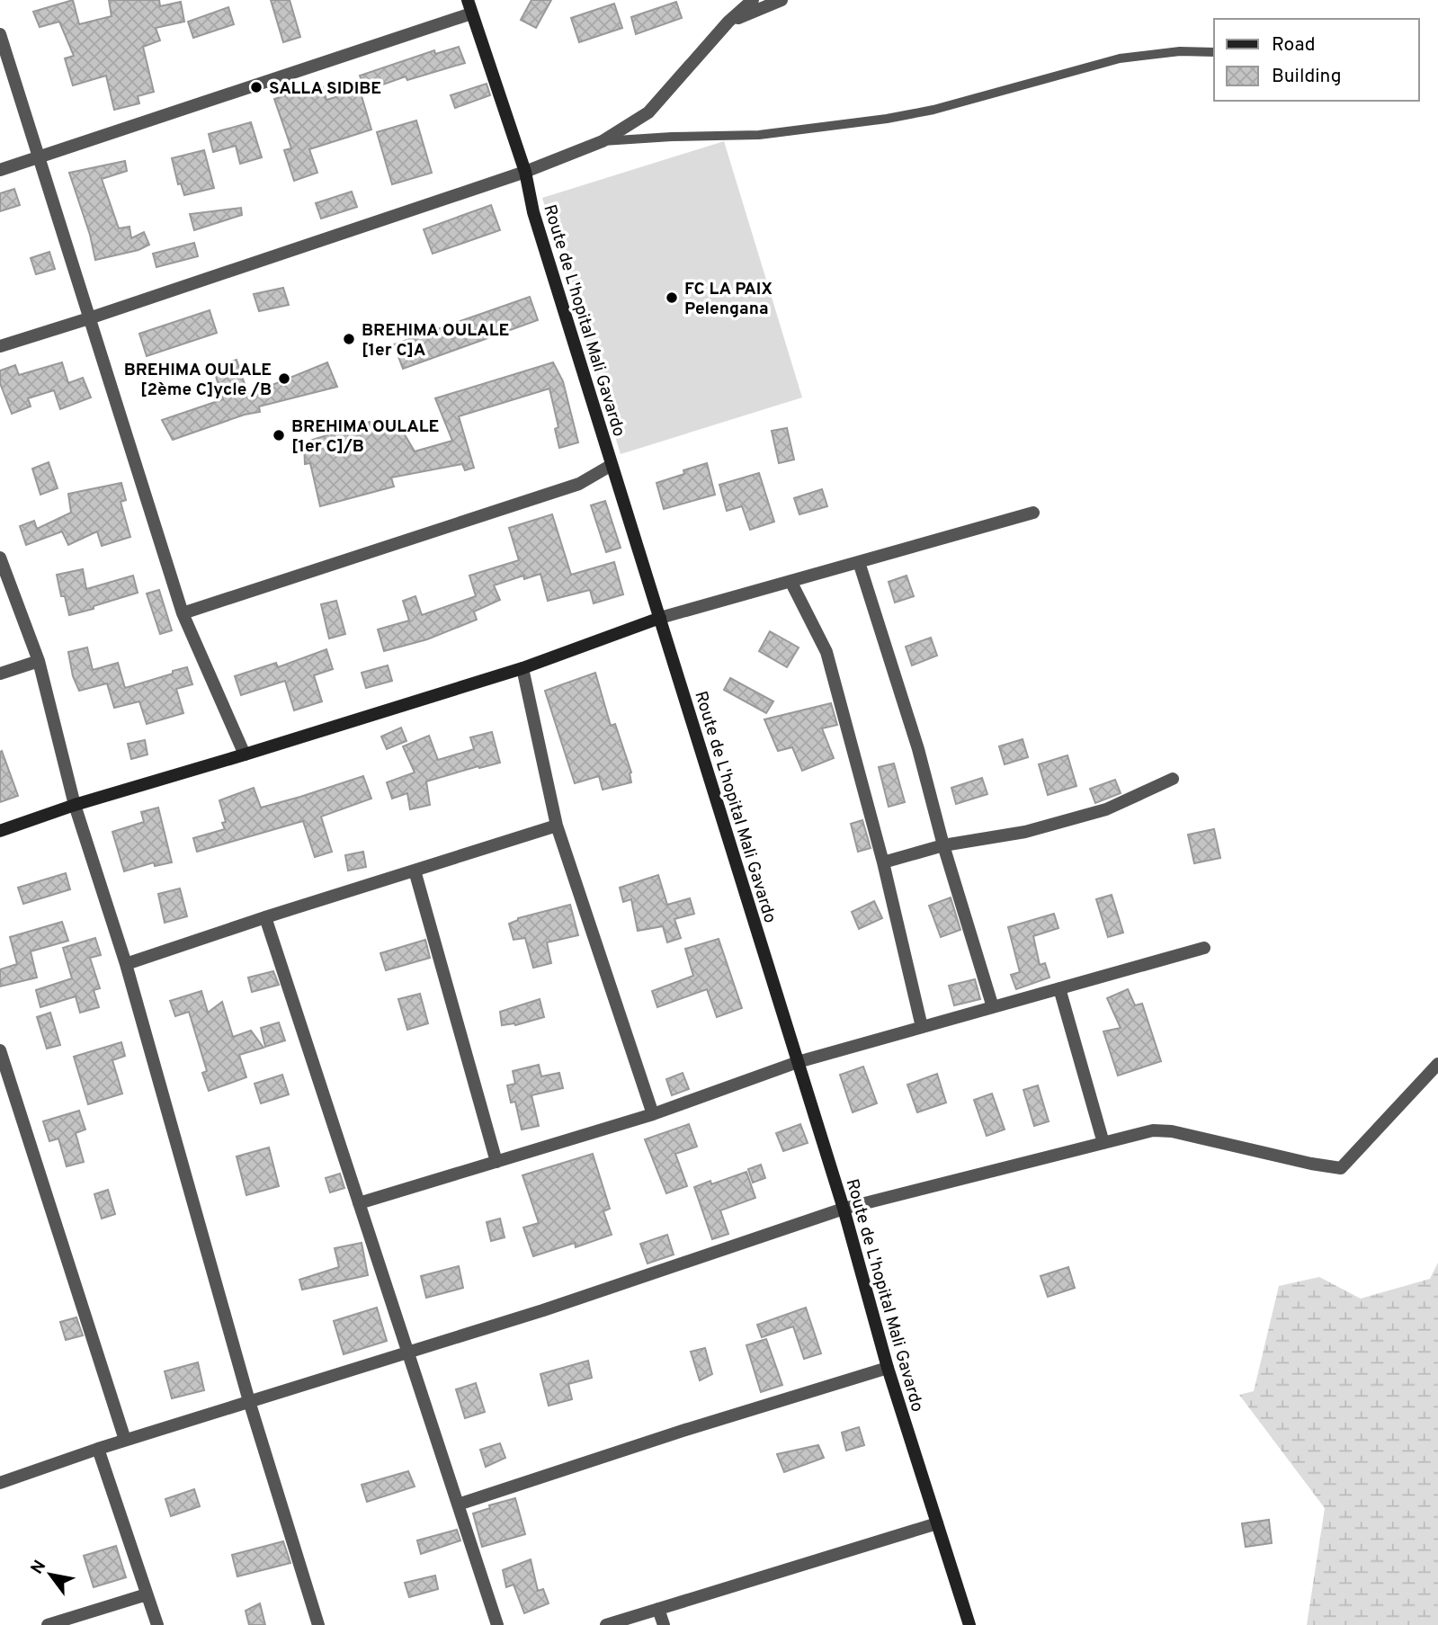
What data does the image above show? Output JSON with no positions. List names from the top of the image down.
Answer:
{
  "streets": {
    "main road": ["Route de L'hopital Mali Gavardo"]
  },
  "places": [
    "SALLA SIDIBE",
    "FC LA PAIX Pelengana",
    "BREHIMA OULALE [1er C]A",
    "BREHIMA OULALE [2ème C]ycle /B",
    "BREHIMA OULALE [1er C]/B"
  ],
  "legend": ["Road", "Building"],
  "north": "top left"
}
